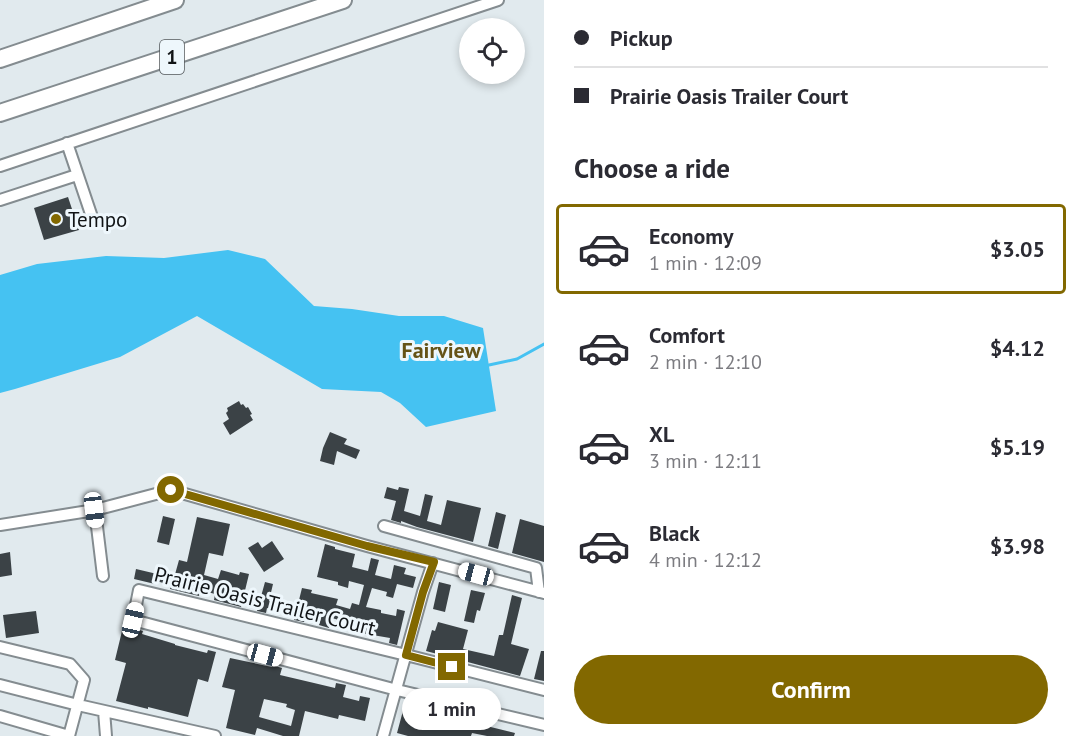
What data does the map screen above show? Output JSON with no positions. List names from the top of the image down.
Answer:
{
  "streets": {
    "highway": ["1"],
    "street": ["Prairie Oasis Trailer Court"]
  },
  "districts": ["Fairview"],
  "places": ["Tempo"],
  "page": {
    "banner": ["Pickup", "Prairie Oasis Trailer Court"],
    "heading": "Choose a ride",
    "list": [
      {
        "name": "Economy",
        "note": "1 min · 12:09",
        "value": "$3.05"
      },
      {
        "name": "Comfort",
        "note": "2 min · 12:10",
        "value": "$4.12"
      },
      {
        "name": "XL",
        "note": "3 min · 12:11",
        "value": "$5.19"
      },
      {
        "name": "Black",
        "note": "4 min · 12:12",
        "value": "$3.98"
      }
    ],
    "buttons": "Confirm",
    "bubble": "1 min"
  }
}
